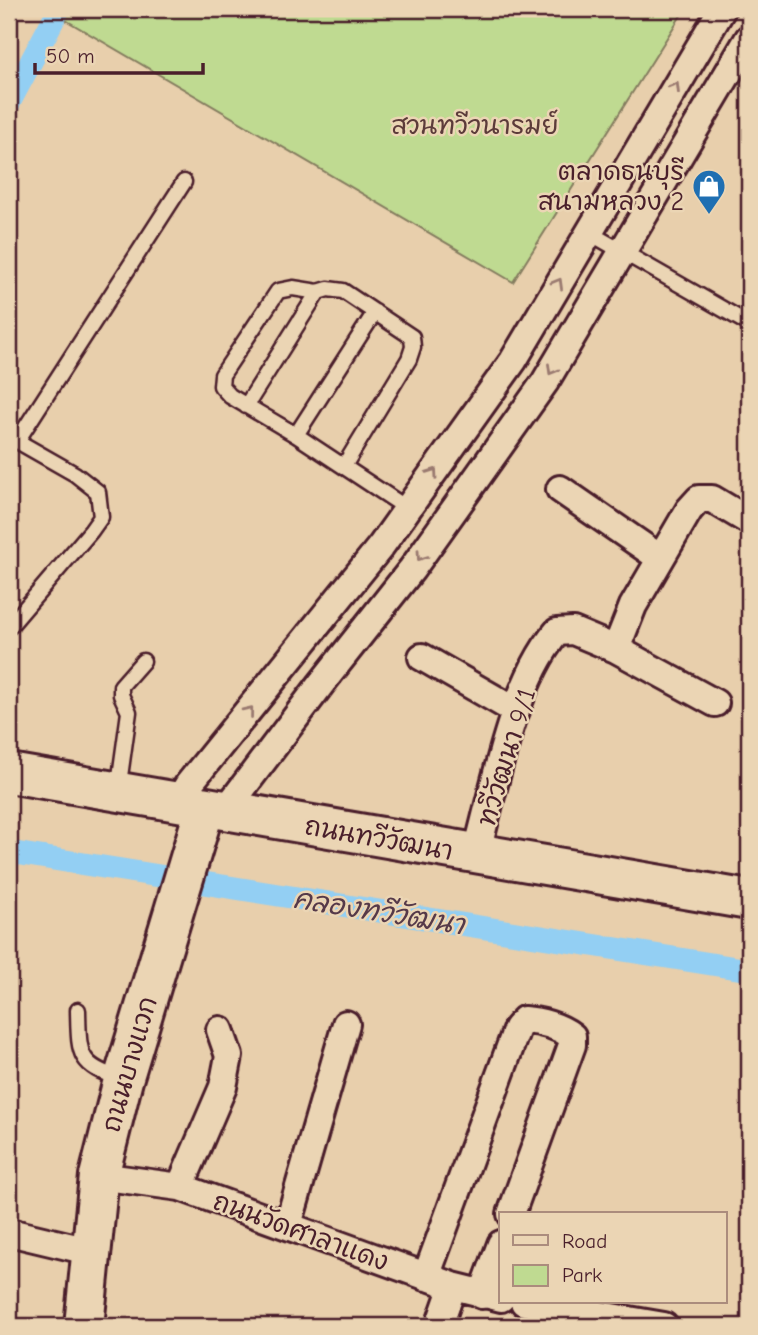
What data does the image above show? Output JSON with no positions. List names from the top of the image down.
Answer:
{
  "streets": {
    "main road": ["ถนนทวีวัฒนา", "ถนนบางแวก"],
    "street": ["ทวีวัฒนา 9/1", "ถนนวัดศาลาแดง"]
  },
  "crossings": [
    ["ทวีวัฒนา 9/1", "ถนนทวีวัฒนา"],
    ["ถนนทวีวัฒนา", "ถนนบางแวก"],
    ["ถนนบางแวก", "ถนนวัดศาลาแดง"]
  ],
  "water": ["คลองทวีวัฒนา"],
  "parks": ["สวนทวีวนารมย์"],
  "places": {
    "shop": ["ตลาดธนบุรี สนามหลวง 2"]
  },
  "legend": ["Road", "Park"],
  "scale_bar": "50 m"
}
